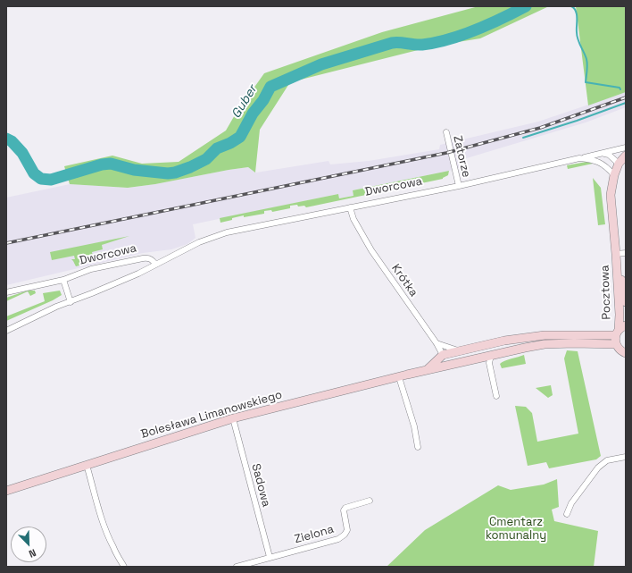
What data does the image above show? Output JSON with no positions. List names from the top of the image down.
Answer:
{
  "streets": {
    "street": [
      "Zatorze",
      "Dworcowa",
      "Krótka",
      "Pocztowa",
      "Bolesława Limanowskiego",
      "Sadowa",
      "Zielona"
    ]
  },
  "crossings": [
    ["Zatorze", "Dworcowa"],
    ["Dworcowa", "Krótka"],
    ["Dworcowa", "Pocztowa"],
    ["Pocztowa", "Bolesława Limanowskiego"],
    ["Bolesława Limanowskiego", "Sadowa"],
    ["Sadowa", "Zielona"]
  ],
  "water": ["Guber"],
  "parks": ["Cmentarz komunalny"],
  "north": "bottom right"
}
